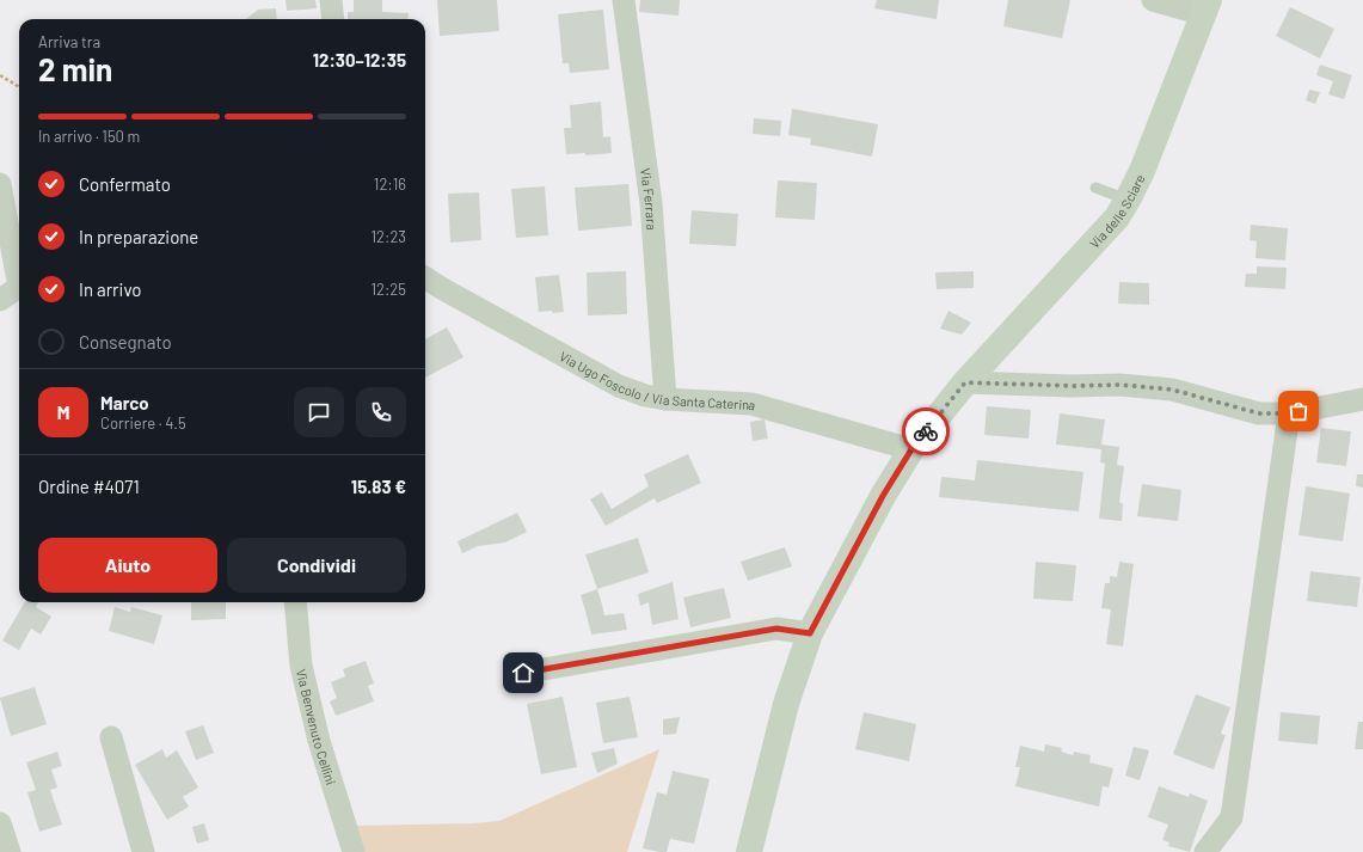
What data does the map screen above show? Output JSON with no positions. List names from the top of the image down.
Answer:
{
  "streets": {
    "street": [
      "Via Ferrara",
      "Via delle Sciare",
      "Via Ugo Foscolo / Via Santa Caterina",
      "Via Benvenuto Cellini"
    ]
  },
  "crossings": [
    ["Via Ferrara", "Via Ugo Foscolo / Via Santa Caterina"],
    ["Via delle Sciare", "Via Ugo Foscolo / Via Santa Caterina"]
  ],
  "page": {
    "heading": ["2 min", "Arriva tra", "12:30–12:35"],
    "panel": [
      "Marco",
      "Corriere · 4.5",
      "Ordine #4071",
      "15.83 €"
    ],
    "bar": "In arrivo · 150 m",
    "list": [
      ["Confermato", "12:16"],
      ["In preparazione", "12:23"],
      ["In arrivo", "12:25"],
      "Consegnato"
    ],
    "round": "M",
    "buttons": ["Aiuto", "Condividi"]
  }
}
